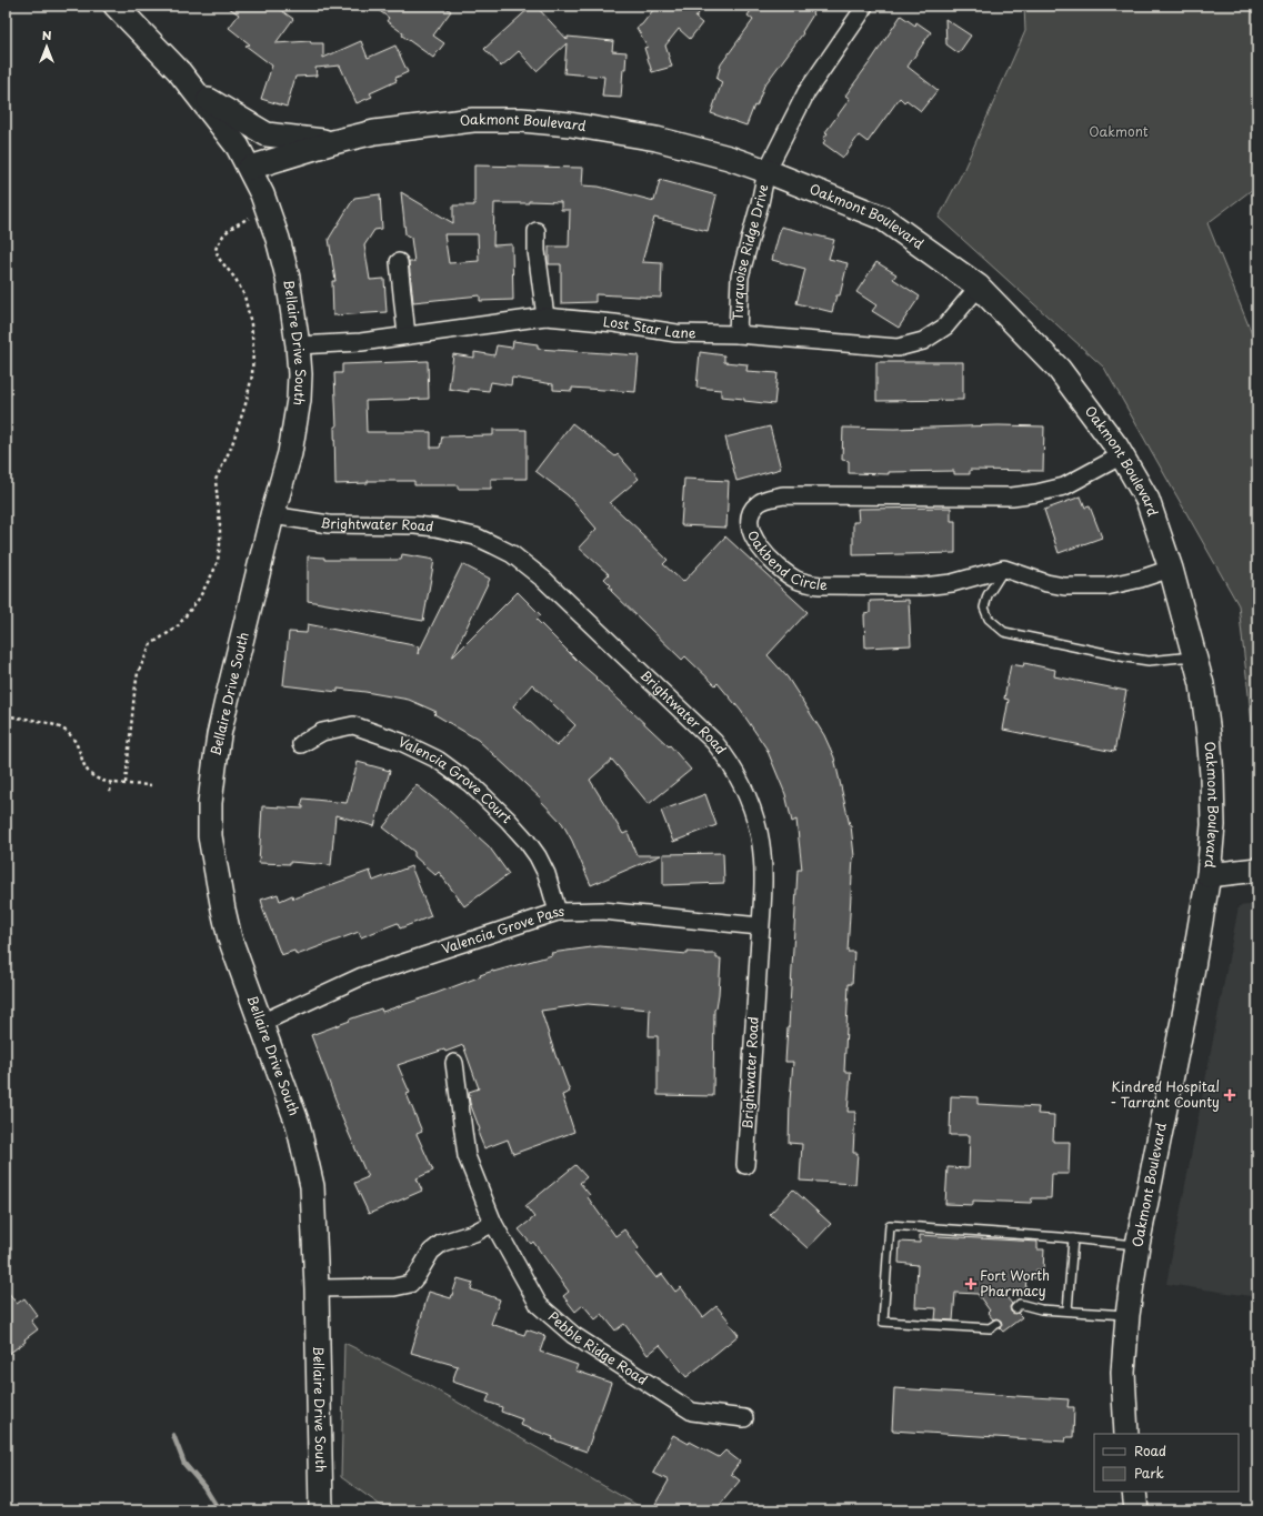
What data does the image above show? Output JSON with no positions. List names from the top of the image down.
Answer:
{
  "streets": {
    "street": [
      "Oakmont Boulevard",
      "Turquoise Ridge Drive",
      "Lost Star Lane",
      "Bellaire Drive South",
      "Brightwater Road",
      "Oakbend Circle",
      "Valencia Grove Court",
      "Valencia Grove Pass",
      "Pebble Ridge Road"
    ]
  },
  "crossings": [
    ["Oakmont Boulevard", "Turquoise Ridge Drive"],
    ["Oakmont Boulevard", "Lost Star Lane"],
    ["Oakmont Boulevard", "Bellaire Drive South"],
    ["Oakmont Boulevard", "Oakbend Circle"],
    ["Turquoise Ridge Drive", "Lost Star Lane"],
    ["Lost Star Lane", "Bellaire Drive South"],
    ["Bellaire Drive South", "Brightwater Road"],
    ["Bellaire Drive South", "Valencia Grove Pass"],
    ["Brightwater Road", "Valencia Grove Pass"],
    ["Valencia Grove Court", "Valencia Grove Pass"]
  ],
  "parks": ["Oakmont"],
  "places": {
    "health": ["Kindred Hospital - Tarrant County", "Fort Worth Pharmacy"]
  },
  "legend": ["Road", "Park"],
  "north": "top"
}
